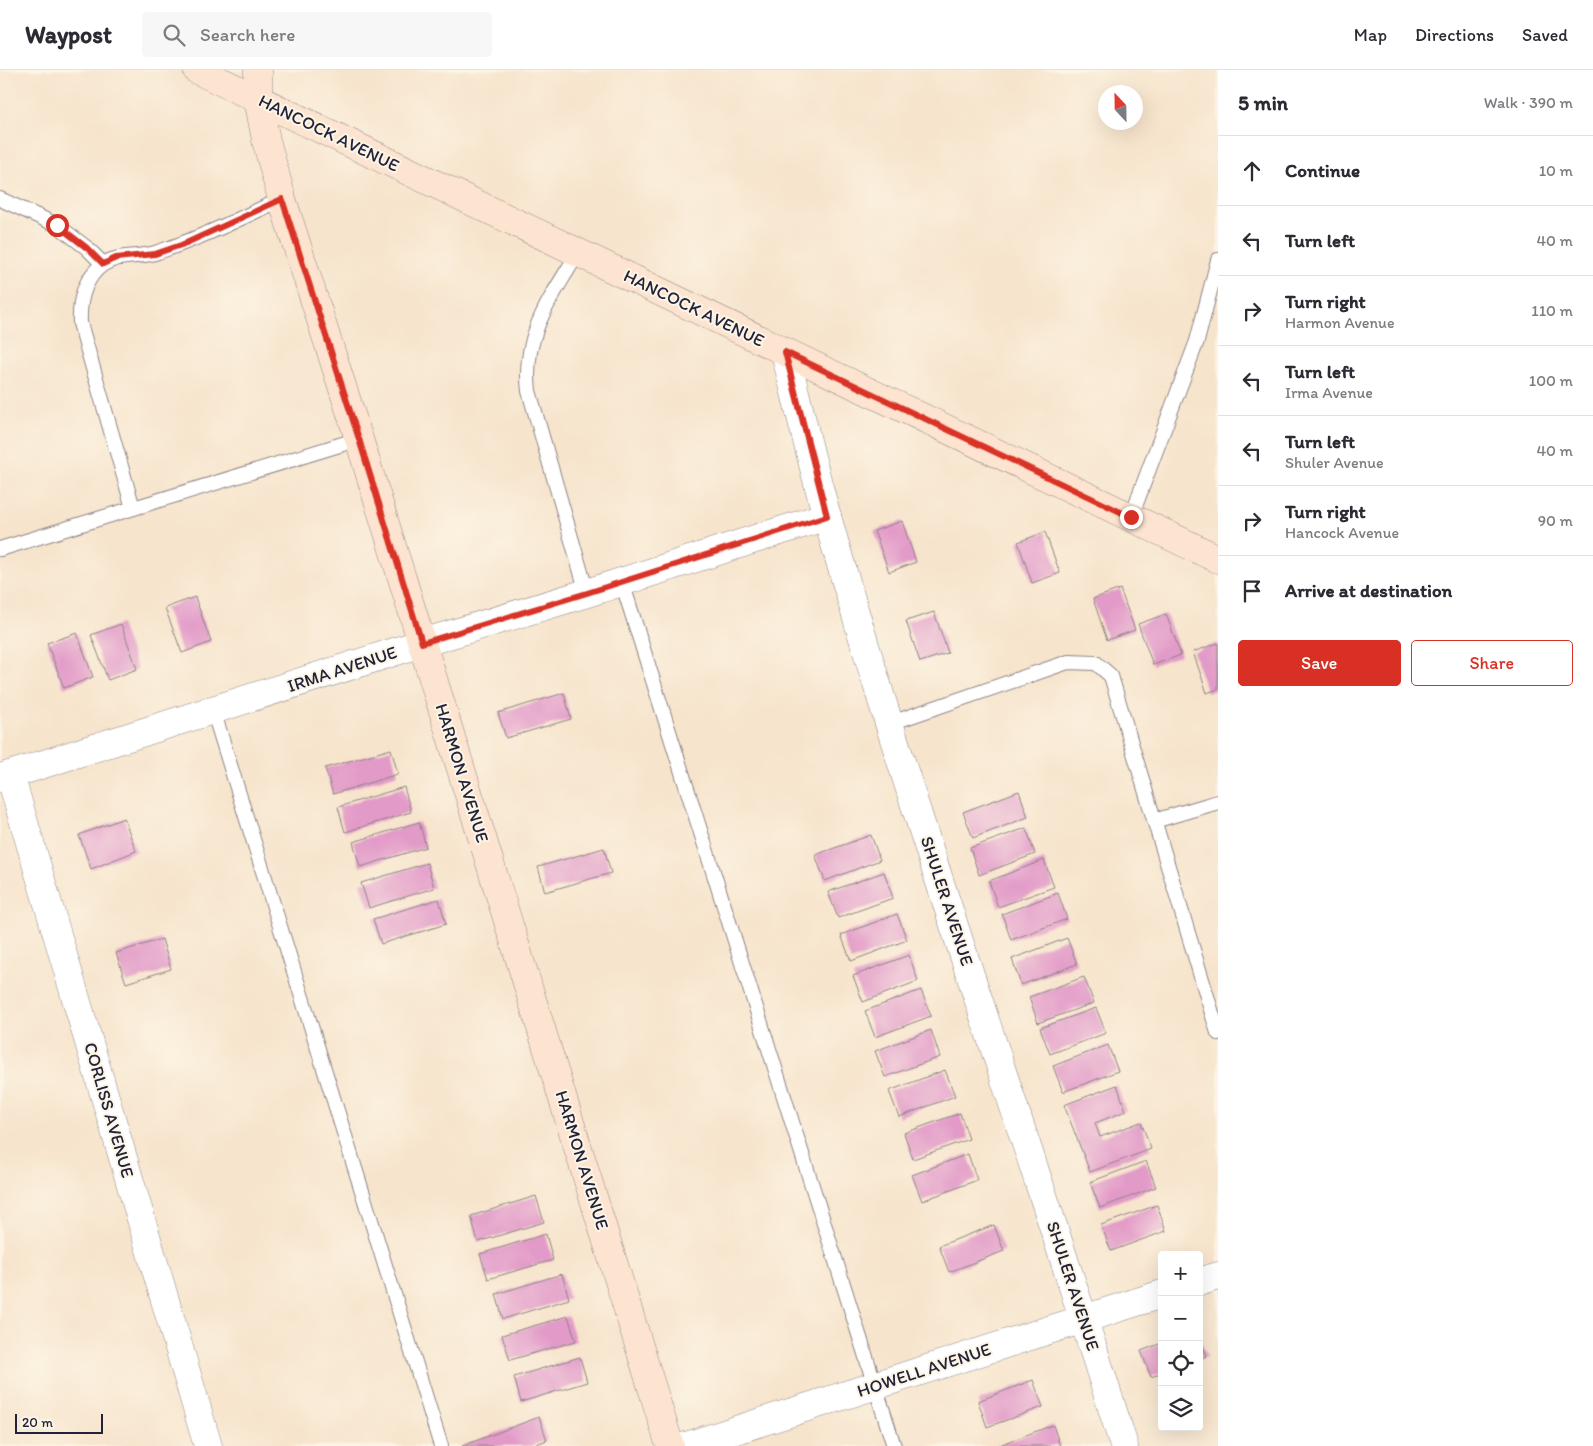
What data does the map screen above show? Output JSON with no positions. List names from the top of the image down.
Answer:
{
  "streets": {
    "street": [
      "HANCOCK AVENUE",
      "IRMA AVENUE",
      "HARMON AVENUE",
      "SHULER AVENUE",
      "CORLISS AVENUE",
      "HOWELL AVENUE"
    ]
  },
  "crossings": [
    ["HANCOCK AVENUE", "HARMON AVENUE"],
    ["HANCOCK AVENUE", "SHULER AVENUE"],
    ["IRMA AVENUE", "HARMON AVENUE"],
    ["IRMA AVENUE", "SHULER AVENUE"],
    ["IRMA AVENUE", "CORLISS AVENUE"],
    ["SHULER AVENUE", "HOWELL AVENUE"]
  ],
  "scale_bar": "20 m",
  "north": "top",
  "page": {
    "header": "Waypost",
    "search": "Search here",
    "nav": ["Map", "Directions", "Saved"],
    "heading": ["5 min", "Walk · 390 m"],
    "list": [
      ["Continue", "10 m"],
      ["Turn left", "40 m"],
      ["Turn right", "Harmon Avenue", "110 m"],
      ["Turn left", "Irma Avenue", "100 m"],
      ["Turn left", "Shuler Avenue", "40 m"],
      ["Turn right", "Hancock Avenue", "90 m"],
      "Arrive at destination"
    ],
    "buttons": ["Save", "Share"],
    "map_buttons": ["+", "−"],
    "scale": "20 m"
  }
}
